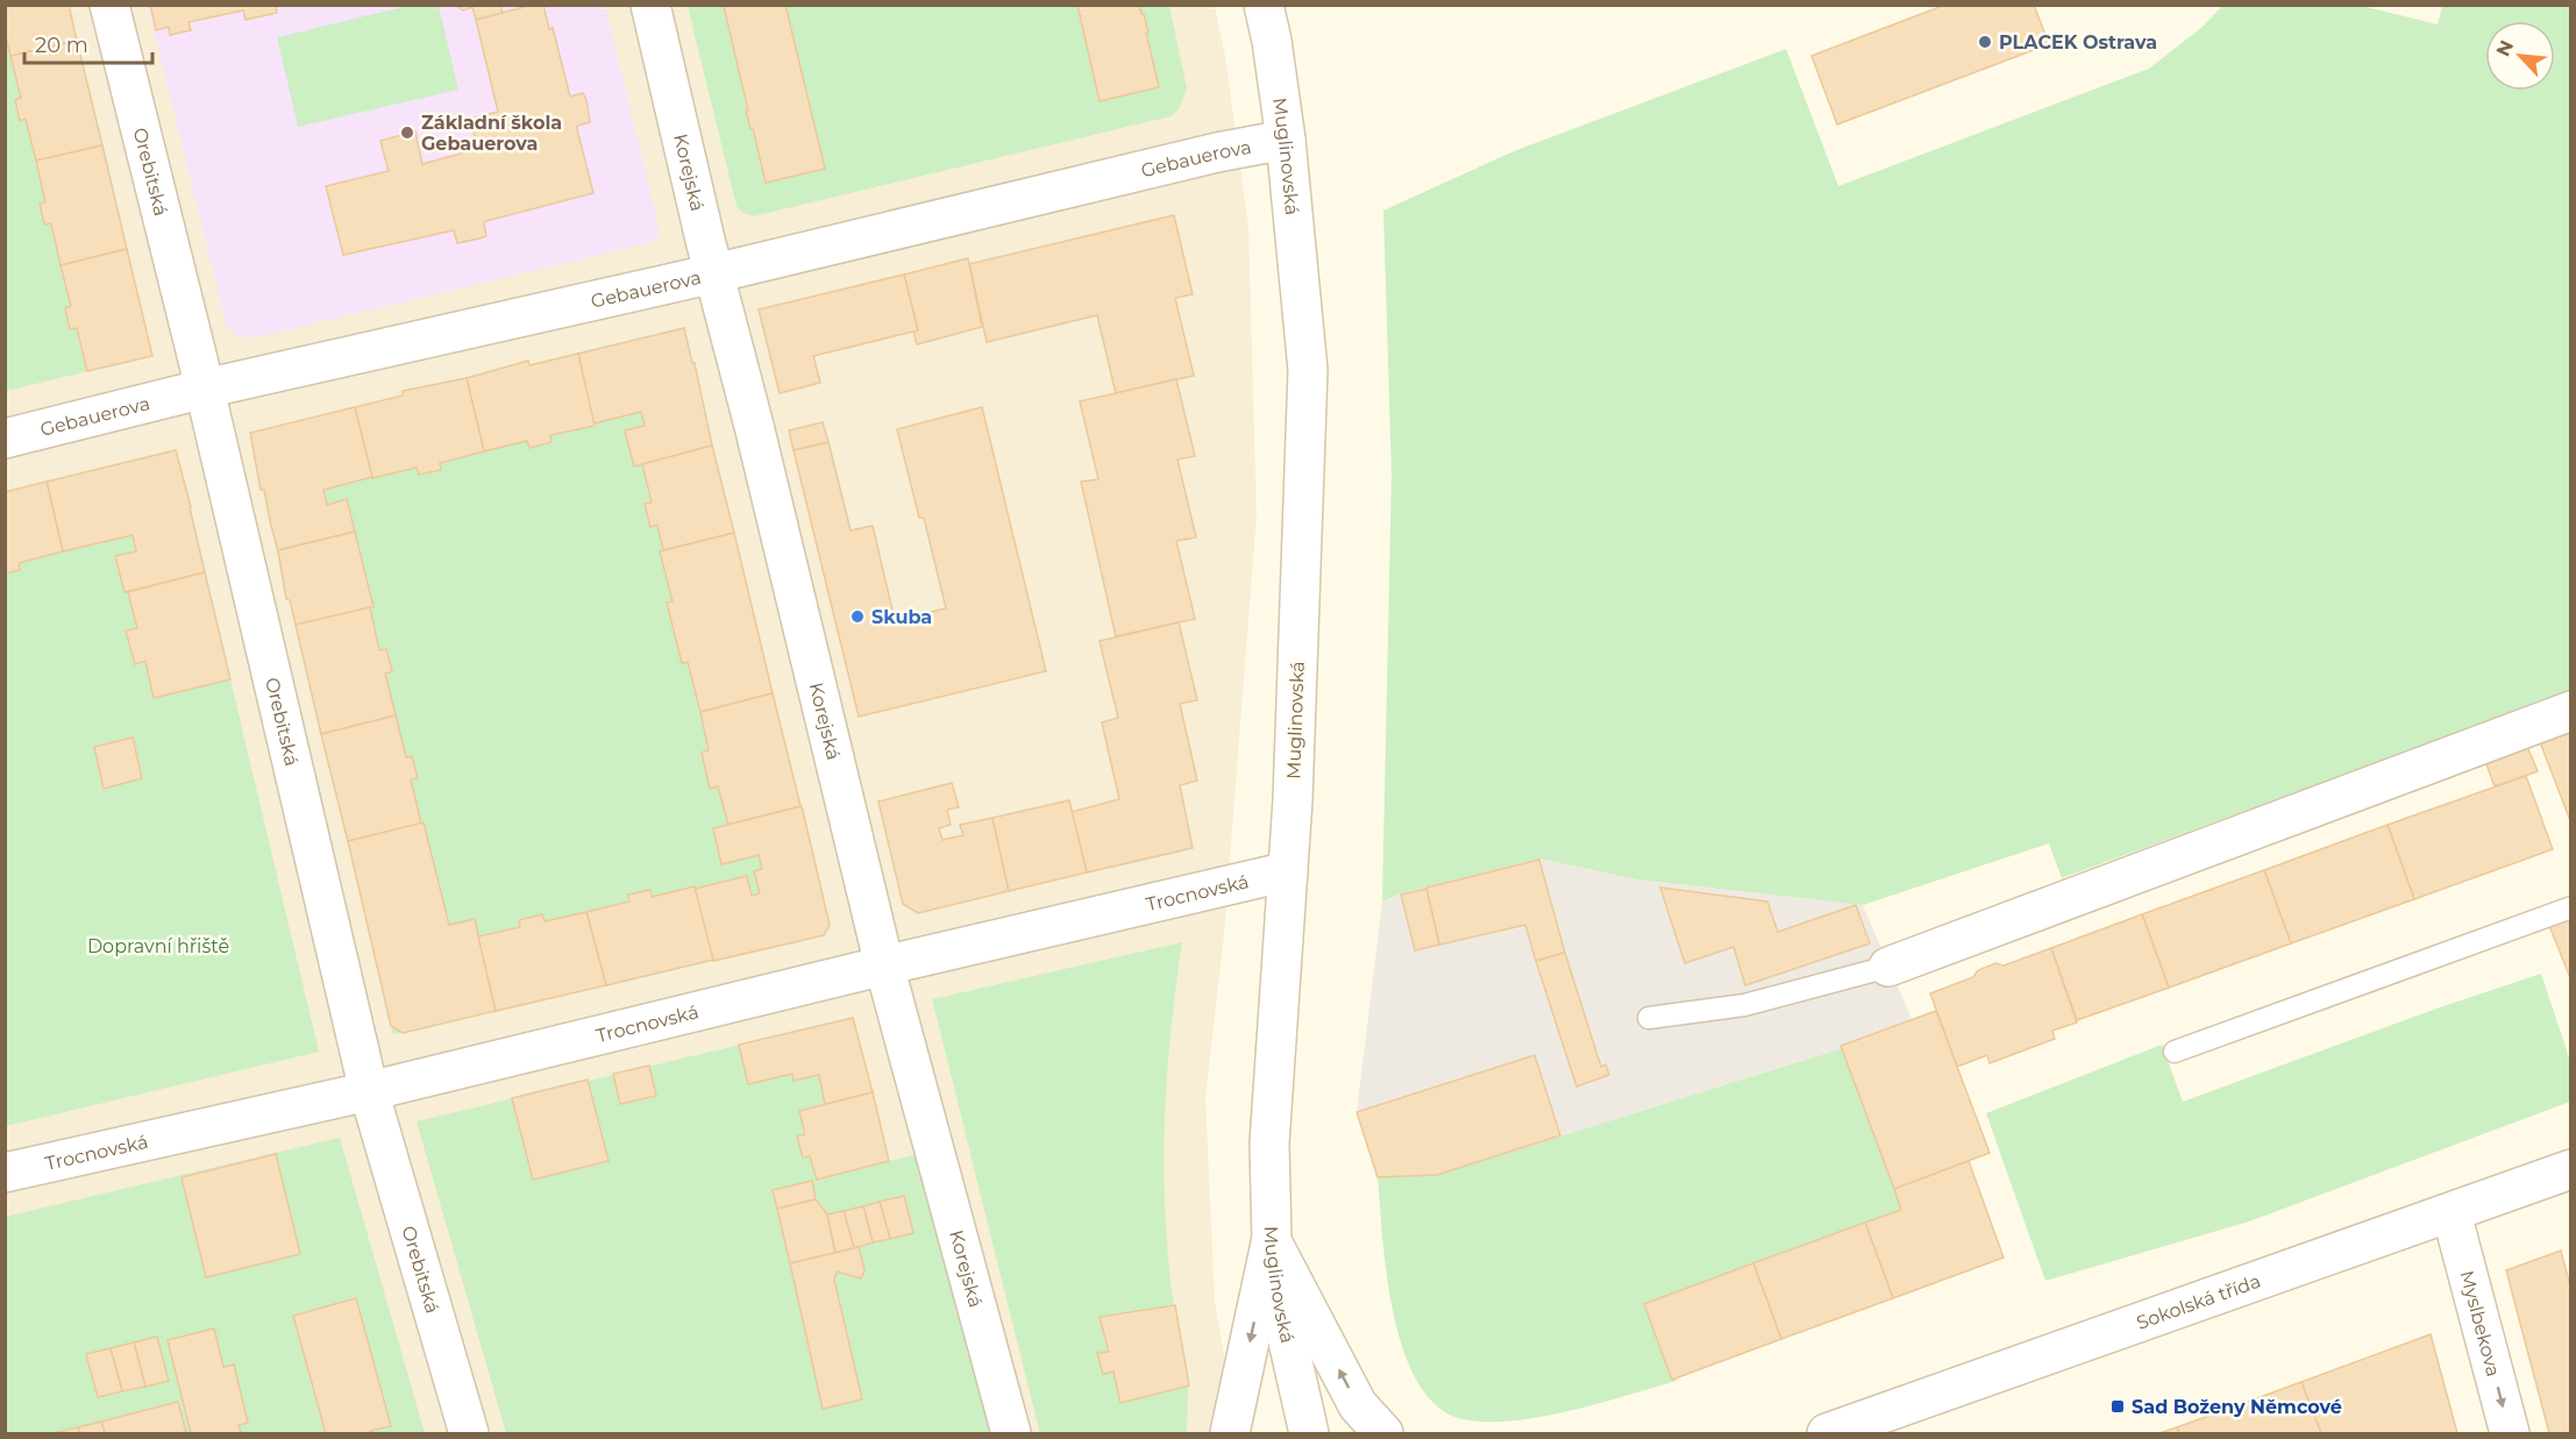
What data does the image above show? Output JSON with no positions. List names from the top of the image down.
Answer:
{
  "streets": {
    "street": [
      "Muglinovská",
      "Gebauerova",
      "Orebitská",
      "Korejská",
      "Trocnovská",
      "Sokolská třída",
      "Myslbekova"
    ]
  },
  "crossings": [
    ["Muglinovská", "Gebauerova"],
    ["Muglinovská", "Trocnovská"],
    ["Gebauerova", "Orebitská"],
    ["Gebauerova", "Korejská"],
    ["Orebitská", "Trocnovská"],
    ["Korejská", "Trocnovská"],
    ["Sokolská třída", "Myslbekova"]
  ],
  "one_way": ["Myslbekova"],
  "parks": ["Dopravní hřiště"],
  "places": {
    "other": ["PLACEK Ostrava", "Základní škola Gebauerova", "Skuba"],
    "transit": ["Sad Boženy Němcové"]
  },
  "scale_bar": "20 m",
  "north": "top left"
}
